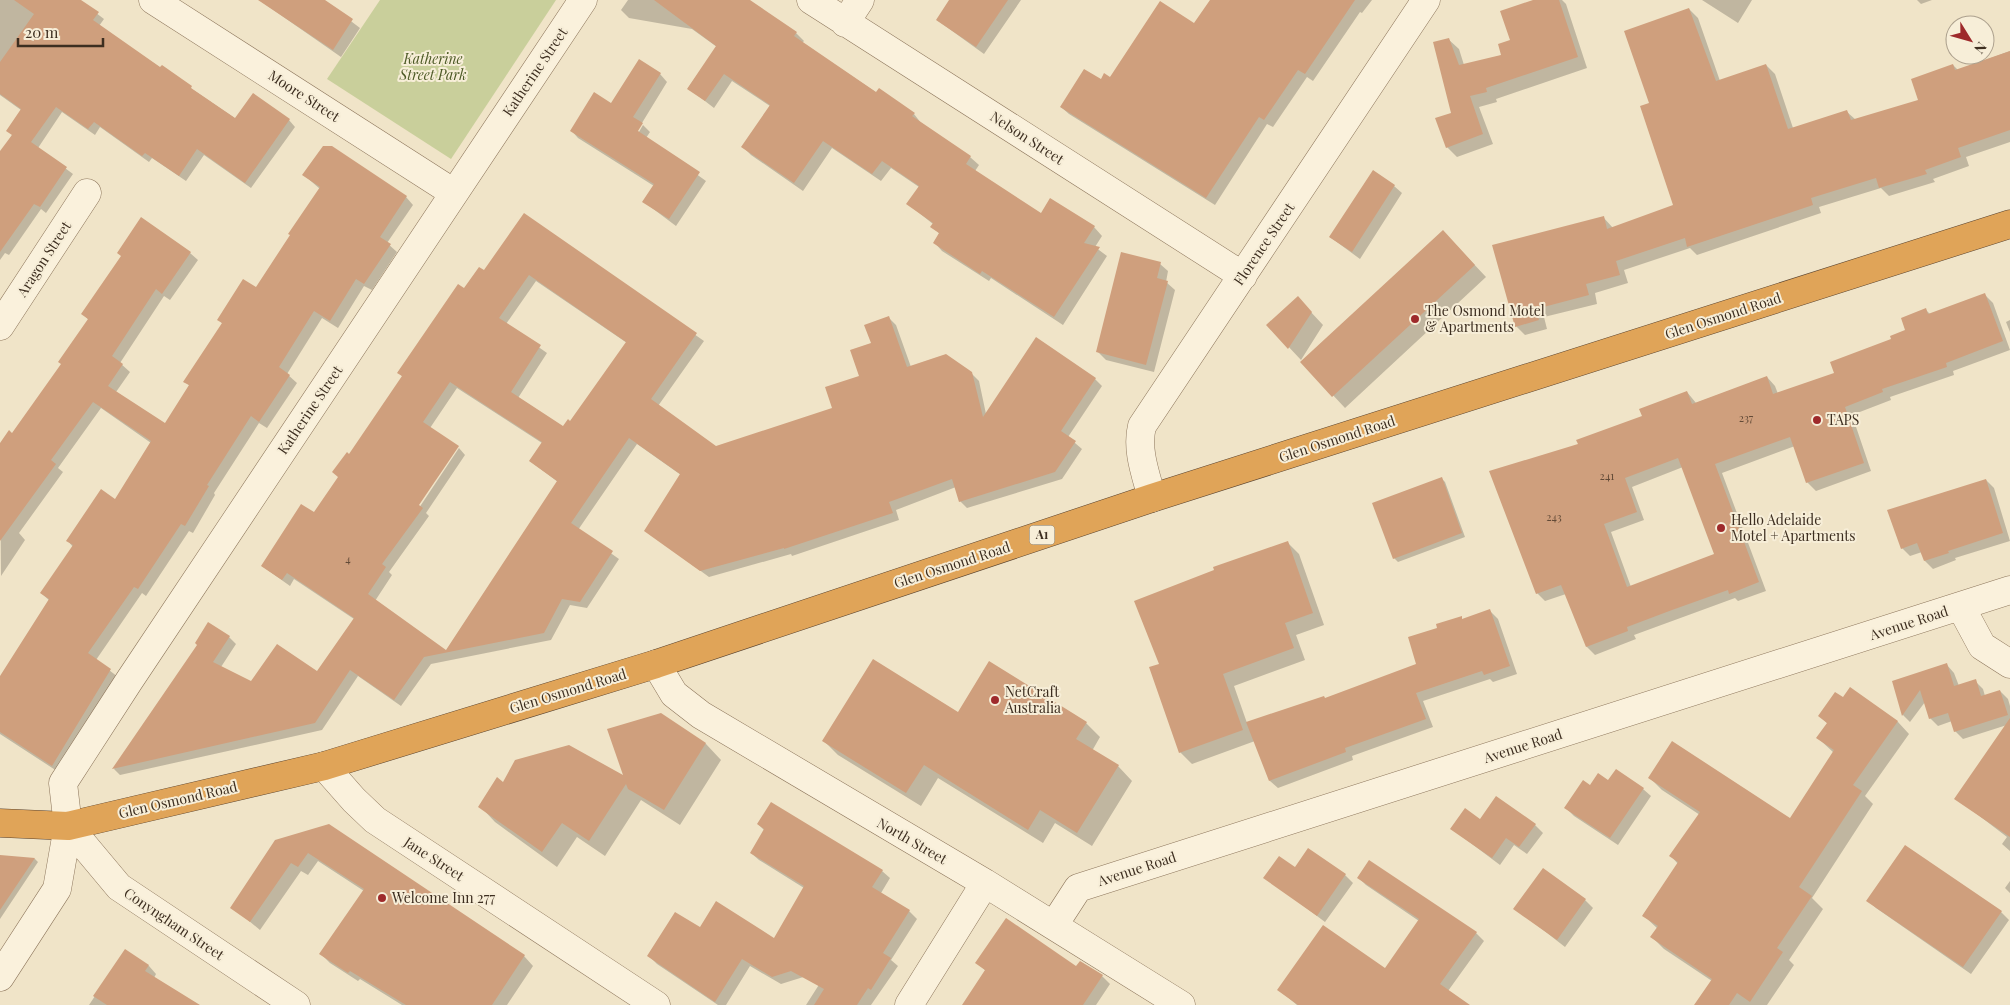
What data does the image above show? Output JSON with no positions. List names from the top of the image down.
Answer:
{
  "streets": {
    "highway": ["Glen Osmond Road", "A1"],
    "street": [
      "Katherine Street",
      "Moore Street",
      "Nelson Street",
      "Florence Street",
      "Aragon Street",
      "Avenue Road",
      "North Street",
      "Jane Street",
      "Conyngham Street"
    ]
  },
  "crossings": [
    ["Katherine Street", "Moore Street"],
    ["Katherine Street", "Glen Osmond Road"],
    ["Katherine Street", "Conyngham Street"],
    ["Nelson Street", "Florence Street"],
    ["Florence Street", "Glen Osmond Road"],
    ["Glen Osmond Road", "North Street"],
    ["Glen Osmond Road", "Jane Street"],
    ["Glen Osmond Road", "Conyngham Street"],
    ["Avenue Road", "North Street"]
  ],
  "parks": ["Katherine Street Park"],
  "places": [
    "The Osmond Motel & Apartments",
    "TAPS",
    "Hello Adelaide Motel + Apartments",
    "NetCraft Australia",
    "Welcome Inn 277"
  ],
  "house_numbers": [
    "237",
    "241",
    "243",
    "4"
  ],
  "scale_bar": "20 m",
  "north": "bottom right"
}
